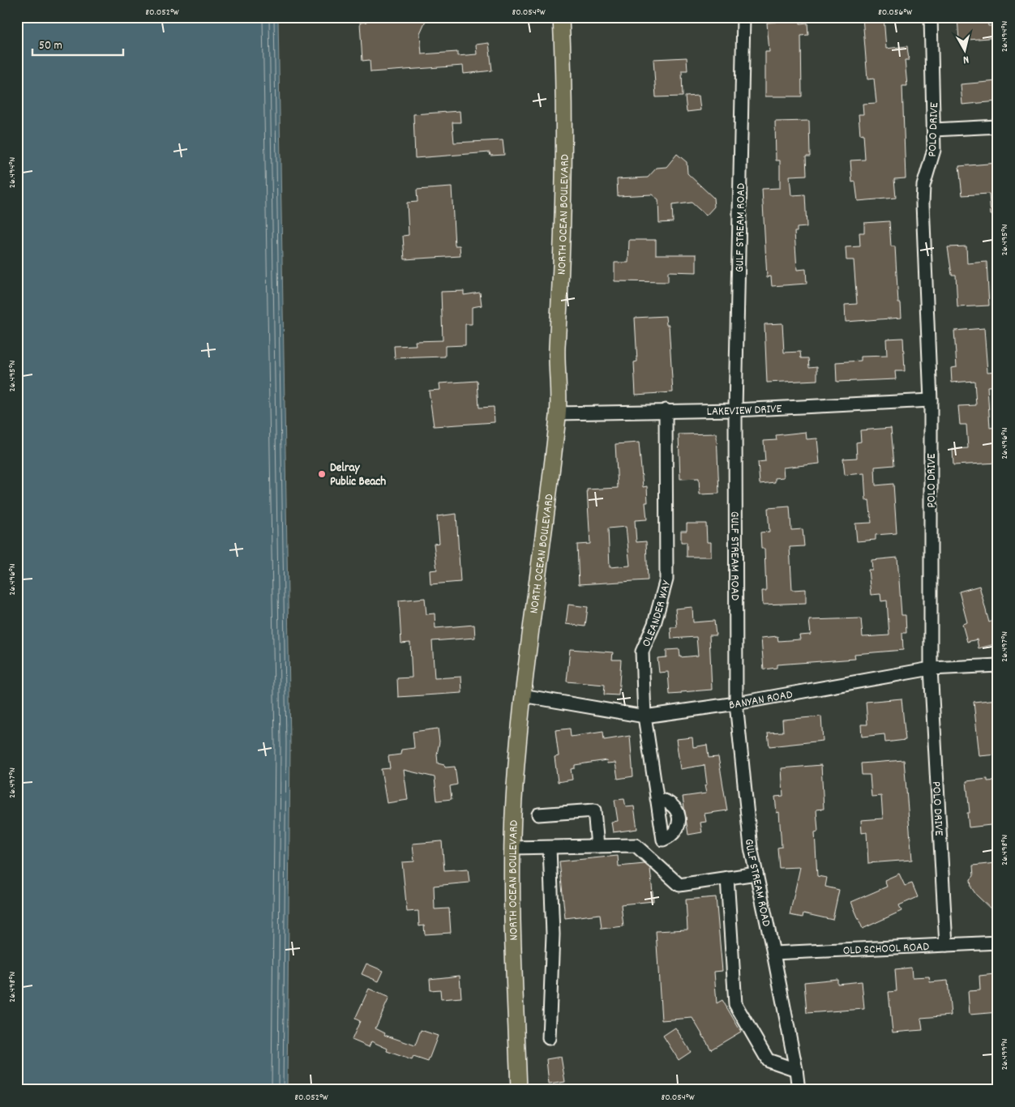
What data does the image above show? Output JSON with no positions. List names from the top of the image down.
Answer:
{
  "streets": {
    "main road": ["NORTH OCEAN BOULEVARD"],
    "street": [
      "POLO DRIVE",
      "GULF STREAM ROAD",
      "LAKEVIEW DRIVE",
      "OLEANDER WAY",
      "BANYAN ROAD",
      "OLD SCHOOL ROAD"
    ]
  },
  "crossings": [
    ["POLO DRIVE", "LAKEVIEW DRIVE"],
    ["POLO DRIVE", "BANYAN ROAD"],
    ["POLO DRIVE", "OLD SCHOOL ROAD"],
    ["NORTH OCEAN BOULEVARD", "LAKEVIEW DRIVE"],
    ["NORTH OCEAN BOULEVARD", "BANYAN ROAD"],
    ["GULF STREAM ROAD", "LAKEVIEW DRIVE"],
    ["GULF STREAM ROAD", "BANYAN ROAD"],
    ["GULF STREAM ROAD", "OLD SCHOOL ROAD"],
    ["LAKEVIEW DRIVE", "OLEANDER WAY"],
    ["OLEANDER WAY", "BANYAN ROAD"]
  ],
  "places": ["Delray Public Beach"],
  "scale_bar": "50 m",
  "north": "bottom",
  "coordinates": [
    "80.052°W",
    "80.054°W",
    "80.056°W",
    "26.494°N",
    "26.495°N",
    "26.496°N",
    "26.497°N",
    "26.498°N",
    "26.499°N"
  ]
}
